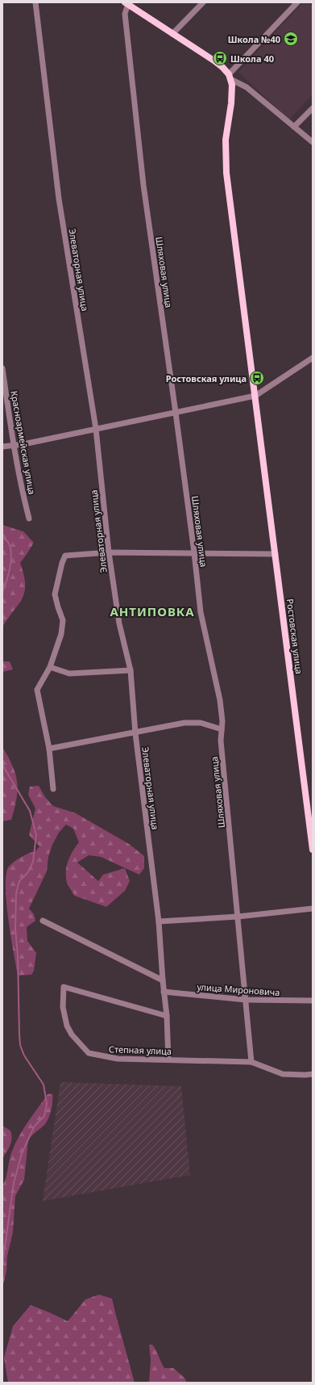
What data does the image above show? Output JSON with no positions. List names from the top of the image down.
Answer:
{
  "streets": {
    "main road": ["Ростовская улица"],
    "street": [
      "Элеваторная улица",
      "Шляховая улица",
      "Красноармейская улица",
      "улица Мироновича",
      "Степная улица"
    ]
  },
  "crossings": [
    ["Элеваторная улица", "улица Мироновича"],
    ["Элеваторная улица", "Степная улица"],
    ["Шляховая улица", "улица Мироновича"],
    ["Шляховая улица", "Степная улица"]
  ],
  "districts": ["АНТИПОВКА"],
  "places": {
    "school or university": ["Школа №40"],
    "bus stop": ["Школа 40", "Ростовская улица"]
  }
}
